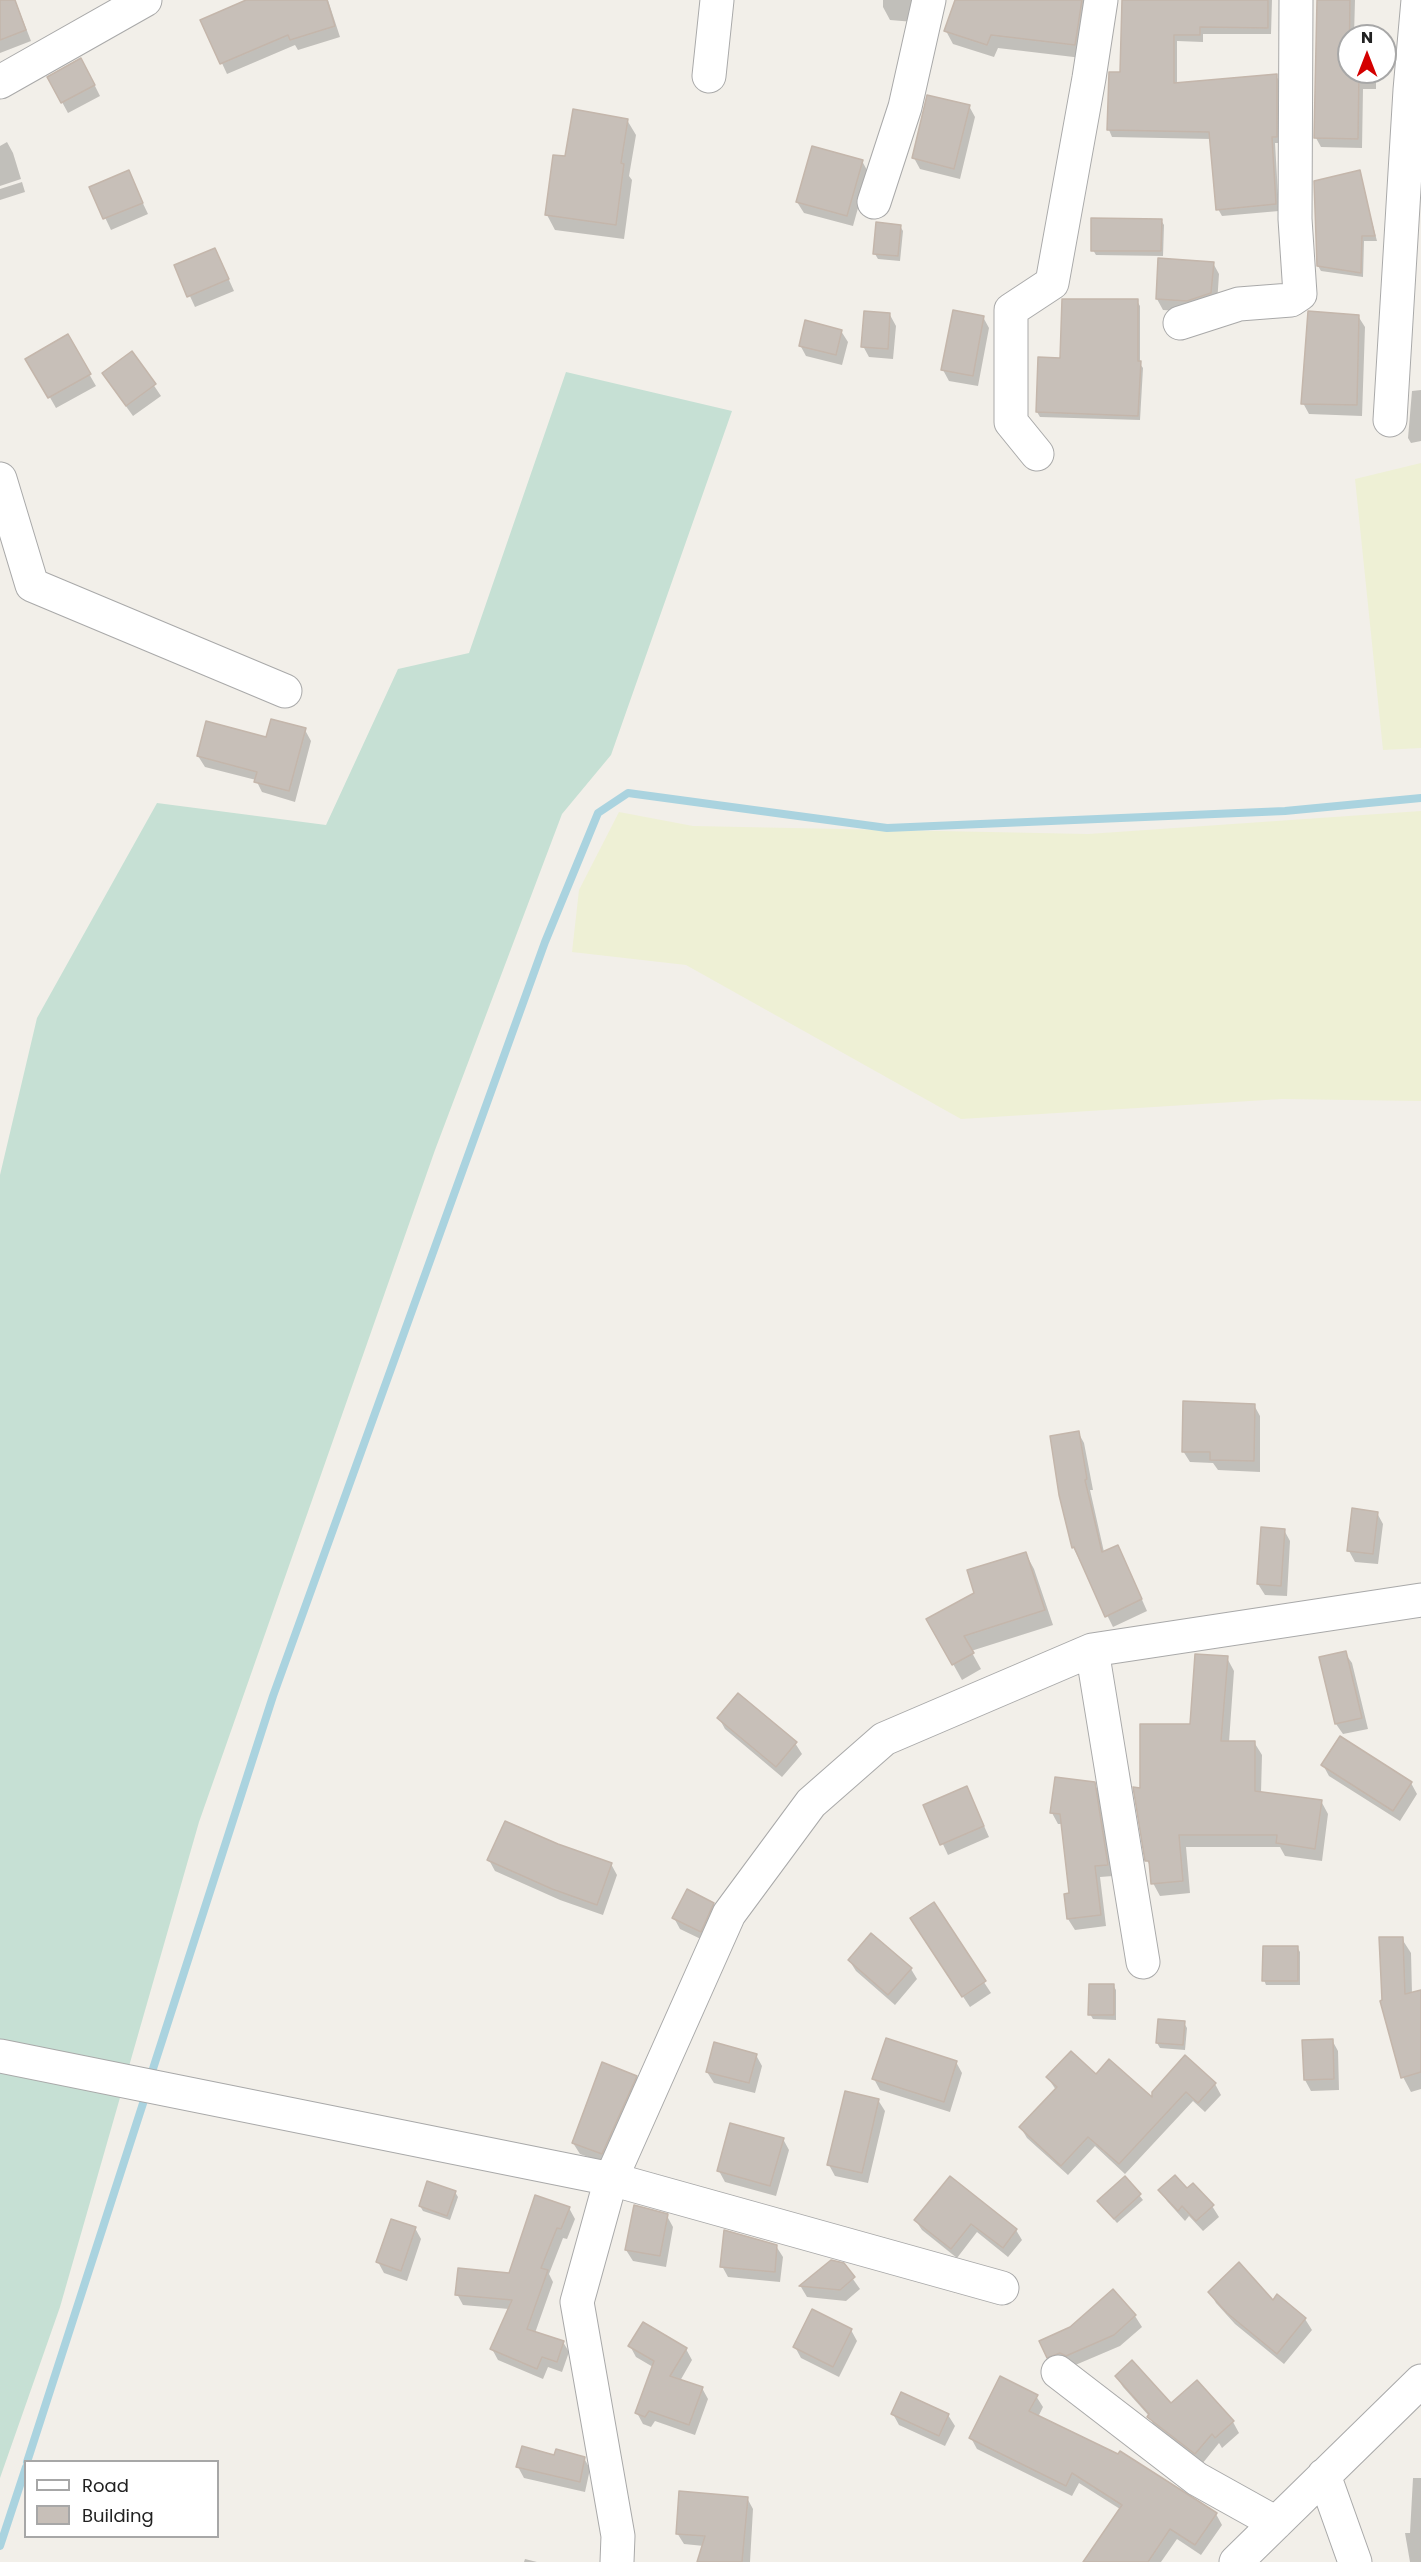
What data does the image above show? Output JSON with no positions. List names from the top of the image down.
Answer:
{
  "legend": ["Road", "Building"],
  "north": "top"
}
